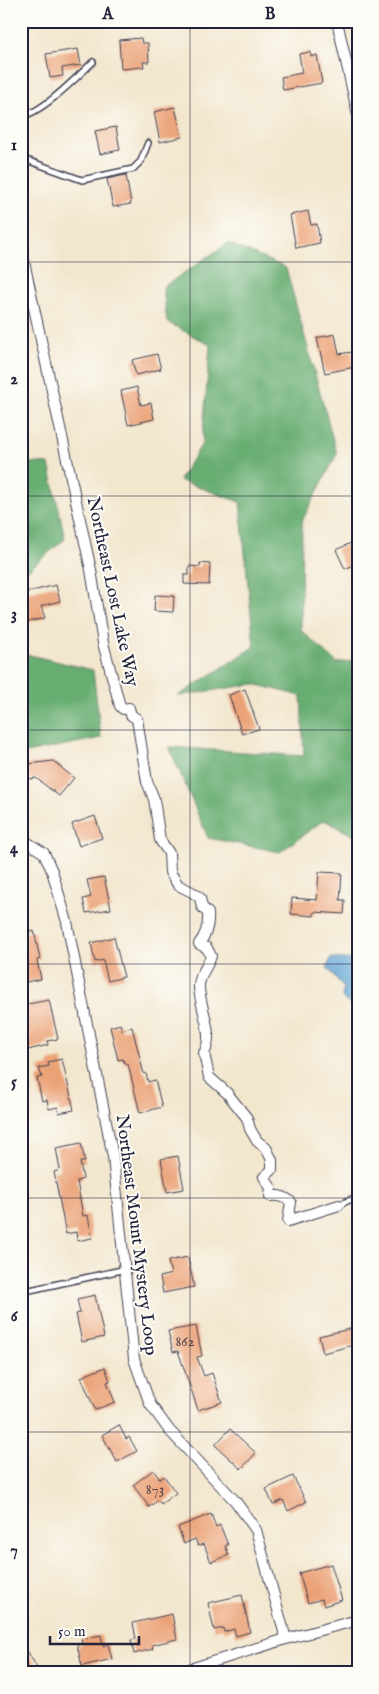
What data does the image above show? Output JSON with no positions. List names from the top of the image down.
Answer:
{
  "streets": {
    "street": ["Northeast Lost Lake Way", "Northeast Mount Mystery Loop"]
  },
  "house_numbers": ["862", "873"],
  "scale_bar": "50 m",
  "grid": {
    "columns": ["A", "B"],
    "rows": [
      "1",
      "2",
      "3",
      "4",
      "5",
      "6",
      "7"
    ]
  }
}
